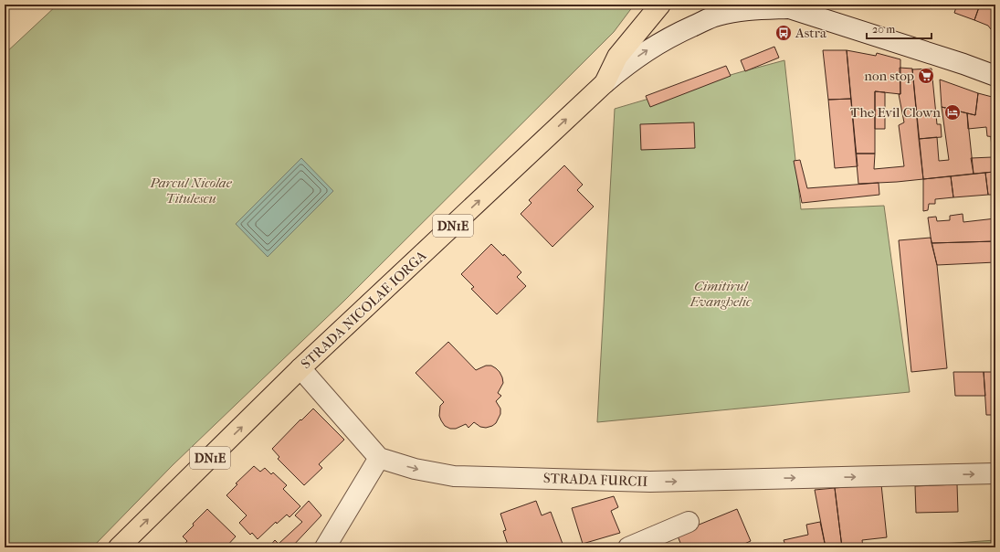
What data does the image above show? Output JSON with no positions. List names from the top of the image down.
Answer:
{
  "streets": {
    "main road": ["DN1E", "STRADA NICOLAE IORGA"],
    "street": ["STRADA FURCII"]
  },
  "one_way": ["STRADA NICOLAE IORGA", "STRADA FURCII"],
  "parks": ["Parcul Nicolae Titulescu", "Cimitirul Evanghelic"],
  "places": {
    "bus stop": ["Astra"],
    "supermarket": ["non stop"],
    "hotel": ["The Evil Clown"]
  },
  "scale_bar": "20 m"
}
